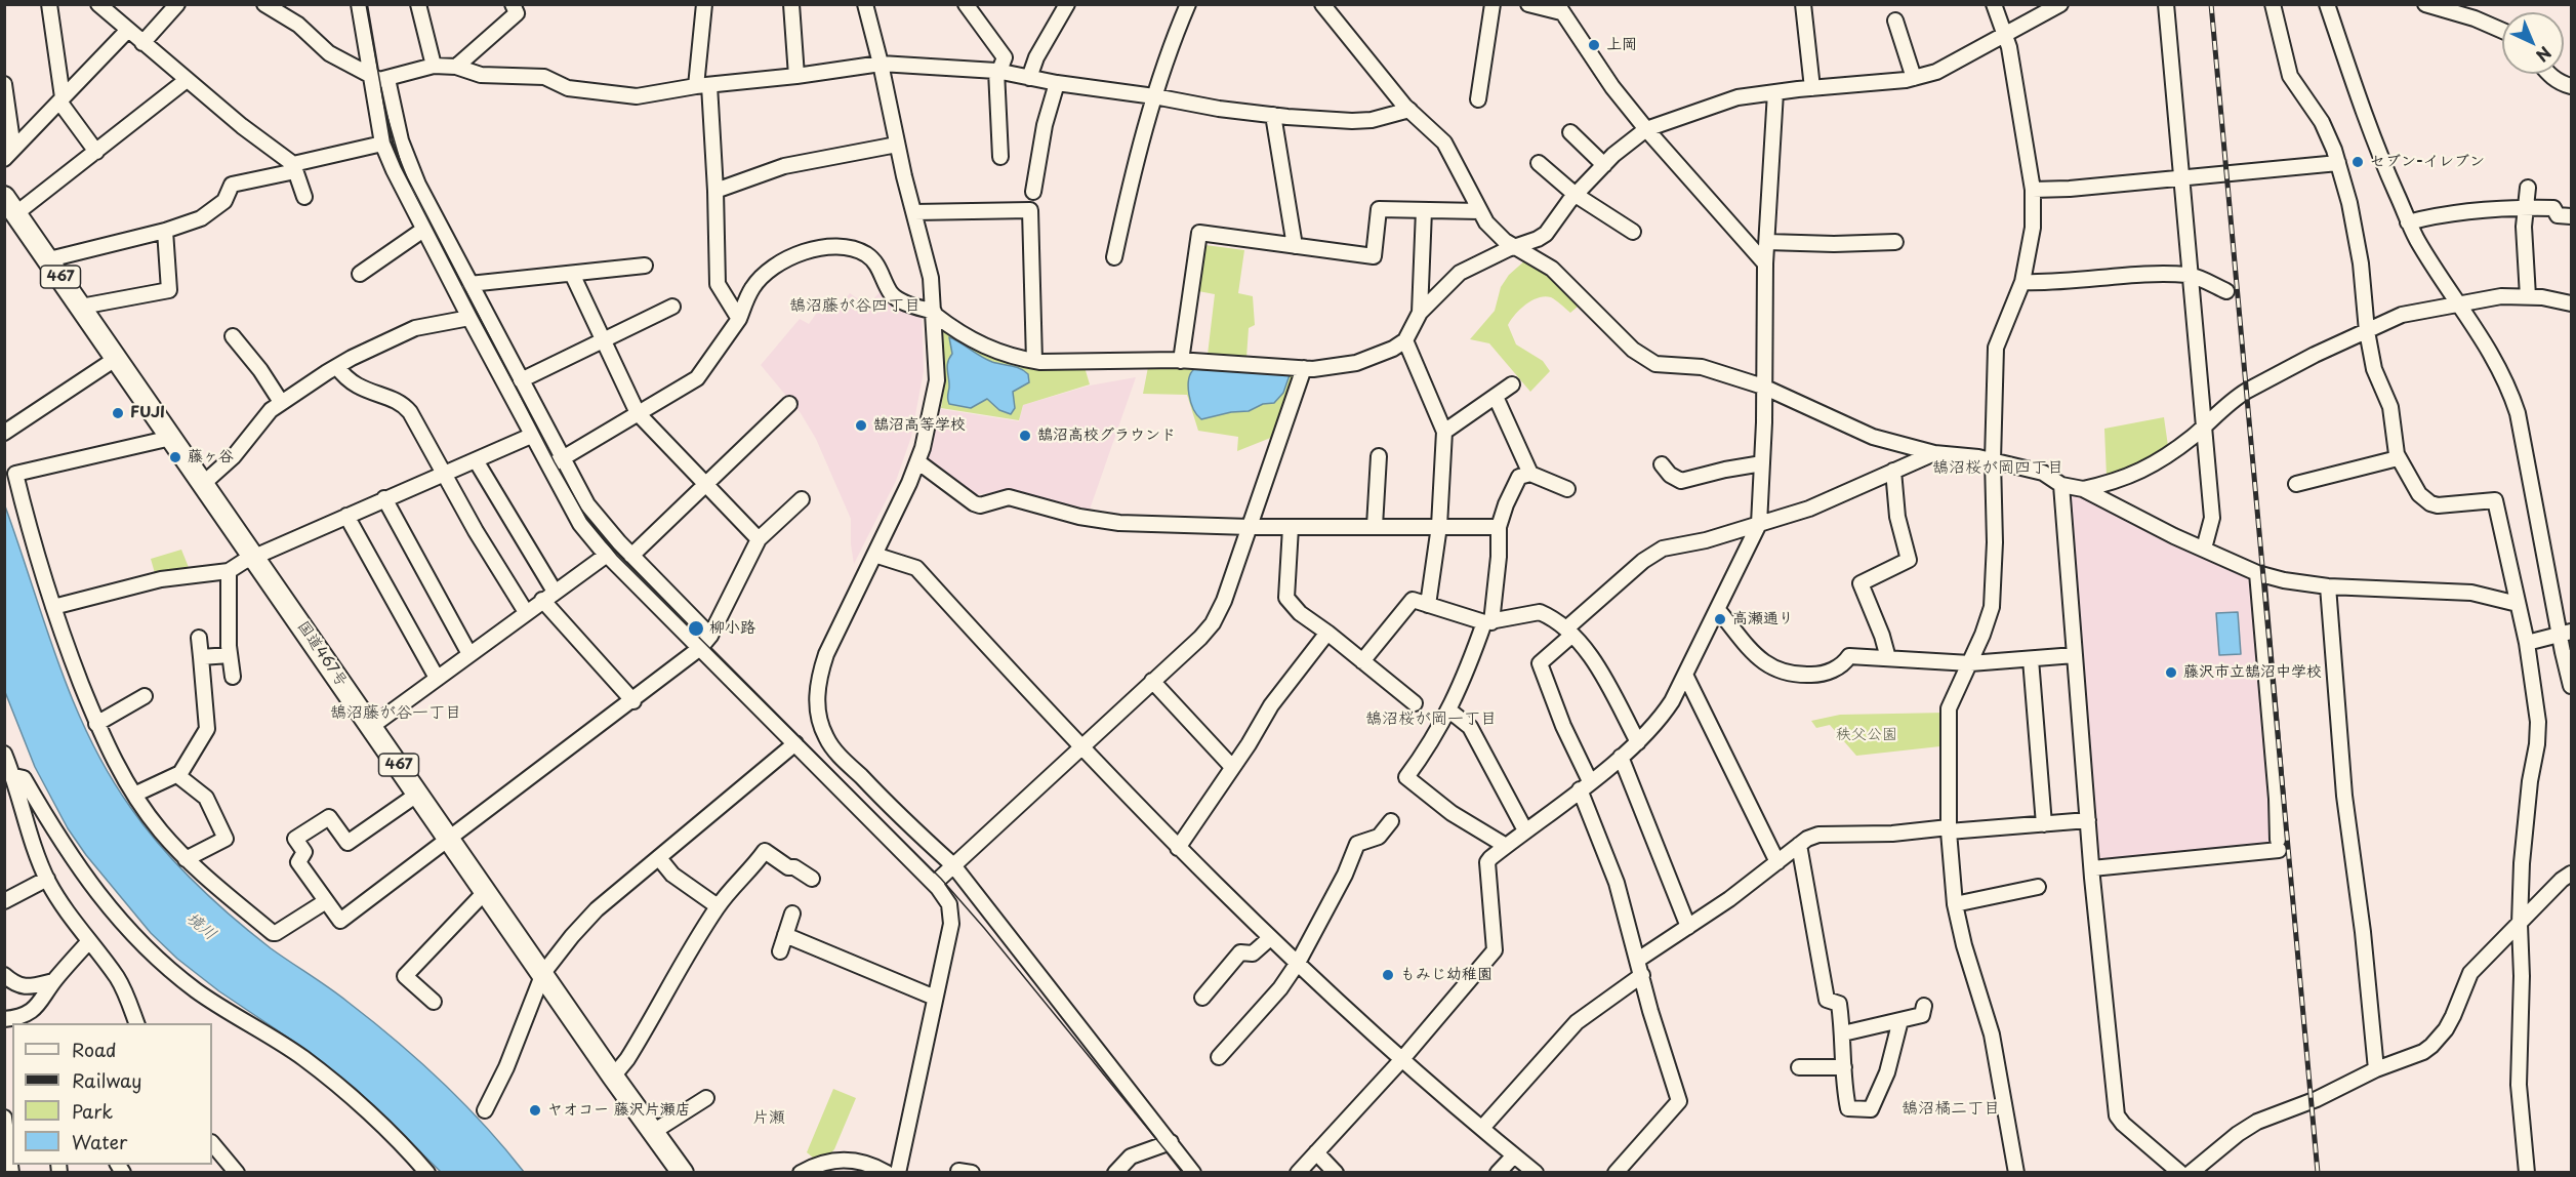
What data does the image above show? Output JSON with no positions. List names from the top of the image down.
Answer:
{
  "streets": {
    "highway": ["467", "国道467号"]
  },
  "districts": [
    "鵠沼藤が谷四丁目",
    "鵠沼桜が岡四丁目",
    "鵠沼藤が谷一丁目",
    "鵠沼桜が岡一丁目",
    "鵠沼橘二丁目",
    "片瀬"
  ],
  "water": ["境川"],
  "parks": ["秩父公園"],
  "places": [
    "上岡",
    "セブン-イレブン",
    "FUJI",
    "鵠沼高等学校",
    "鵠沼高校グラウンド",
    "藤ヶ谷",
    "高瀬通り",
    "柳小路",
    "藤沢市立鵠沼中学校",
    "もみじ幼稚園",
    "ヤオコー 藤沢片瀬店"
  ],
  "legend": [
    "Road",
    "Railway",
    "Park",
    "Water"
  ],
  "north": "bottom right"
}
